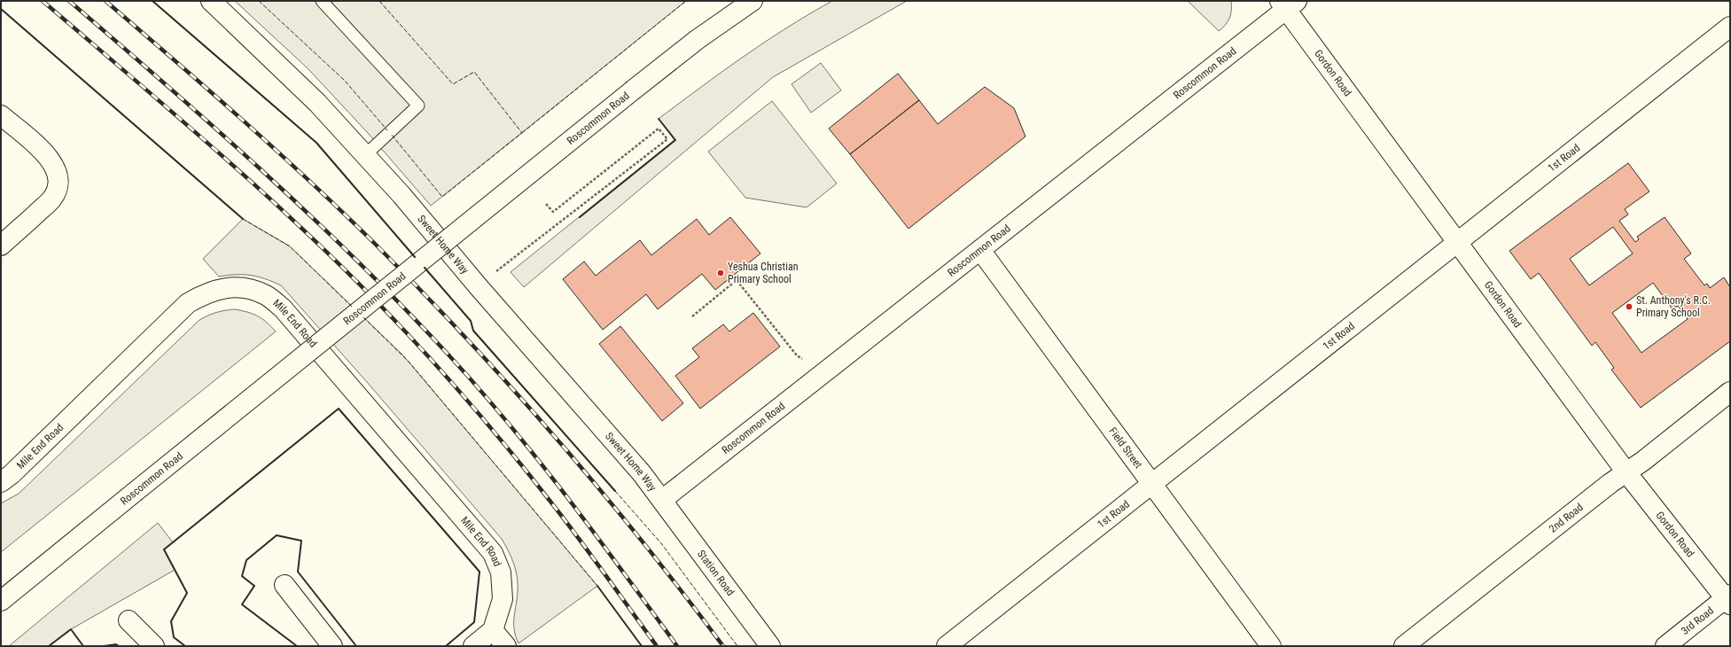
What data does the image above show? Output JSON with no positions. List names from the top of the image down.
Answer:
{
  "streets": {
    "street": [
      "Roscommon Road",
      "Gordon Road",
      "1st Road",
      "Sweet Home Way",
      "Mile End Road",
      "Field Street",
      "2nd Road",
      "Station Road",
      "3rd Road"
    ]
  },
  "crossings": [
    ["Roscommon Road", "Gordon Road"],
    ["Roscommon Road", "Sweet Home Way"],
    ["Roscommon Road", "Field Street"],
    ["Roscommon Road", "Station Road"],
    ["Gordon Road", "1st Road"],
    ["Gordon Road", "2nd Road"],
    ["Gordon Road", "3rd Road"],
    ["1st Road", "Field Street"],
    ["Sweet Home Way", "Station Road"]
  ],
  "places": ["Yeshua Christian Primary School", "St. Anthony's R.C. Primary School"]
}
